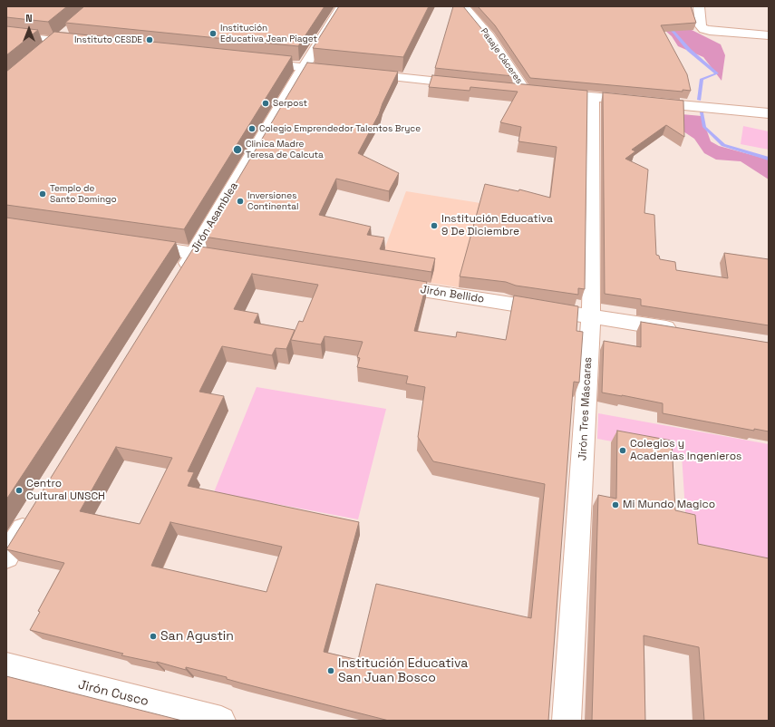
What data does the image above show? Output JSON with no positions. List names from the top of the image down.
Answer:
{
  "streets": {
    "street": [
      "Pasaje Cáceres",
      "Jirón Asamblea",
      "Jirón Bellido",
      "Jirón Tres Máscaras",
      "Jirón Cusco"
    ]
  },
  "crossings": [
    ["Jirón Bellido", "Jirón Tres Máscaras"]
  ],
  "places": [
    "Institución Educativa Jean Piaget",
    "Instituto CESDE",
    "Serpost",
    "Colegio Emprendedor Talentos Bryce",
    "Clinica Madre Teresa de Calcuta",
    "Templo de Santo Domingo",
    "Inversiones Continental",
    "Institución Educativa 9 De Diciembre",
    "Colegios y Acadenias Ingenieros",
    "Centro Cultural UNSCH",
    "Mi Mundo Magico",
    "San Agustin",
    "Institución Educativa San Juan Bosco"
  ],
  "north": "top"
}
